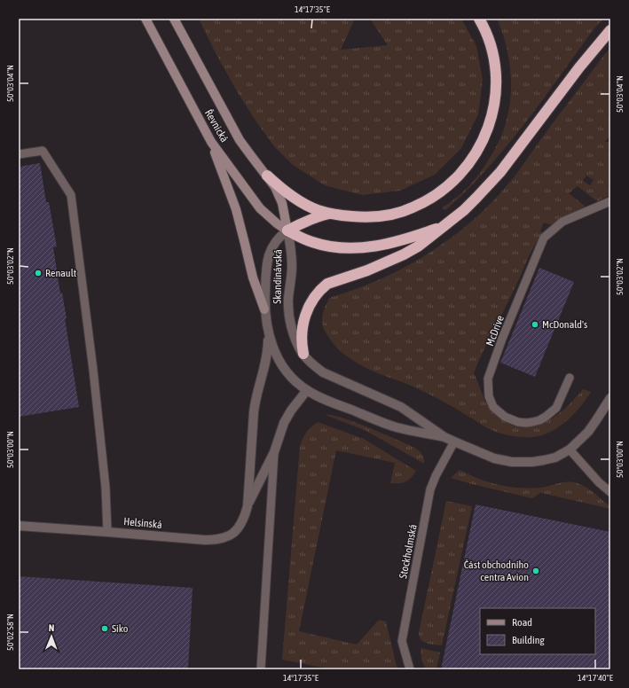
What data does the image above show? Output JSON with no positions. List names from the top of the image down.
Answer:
{
  "streets": {
    "main road": ["Řevnická"],
    "street": ["Skandinávská", "Helsinská"],
    "lane": ["McDrive", "Stockholmská"]
  },
  "crossings": [
    ["Řevnická", "Skandinávská"],
    ["Skandinávská", "Helsinská"],
    ["Skandinávská", "Stockholmská"]
  ],
  "places": [
    "Renault",
    "McDonald's",
    "Část obchodního centra Avion",
    "Siko"
  ],
  "legend": ["Road", "Building"],
  "north": "top",
  "coordinates": [
    "14°17'35\"E",
    "50°03'04\"N",
    "50°03'02\"N",
    "50°03'00\"N",
    "50°02'58\"N",
    "14°17'40\"E"
  ]
}
